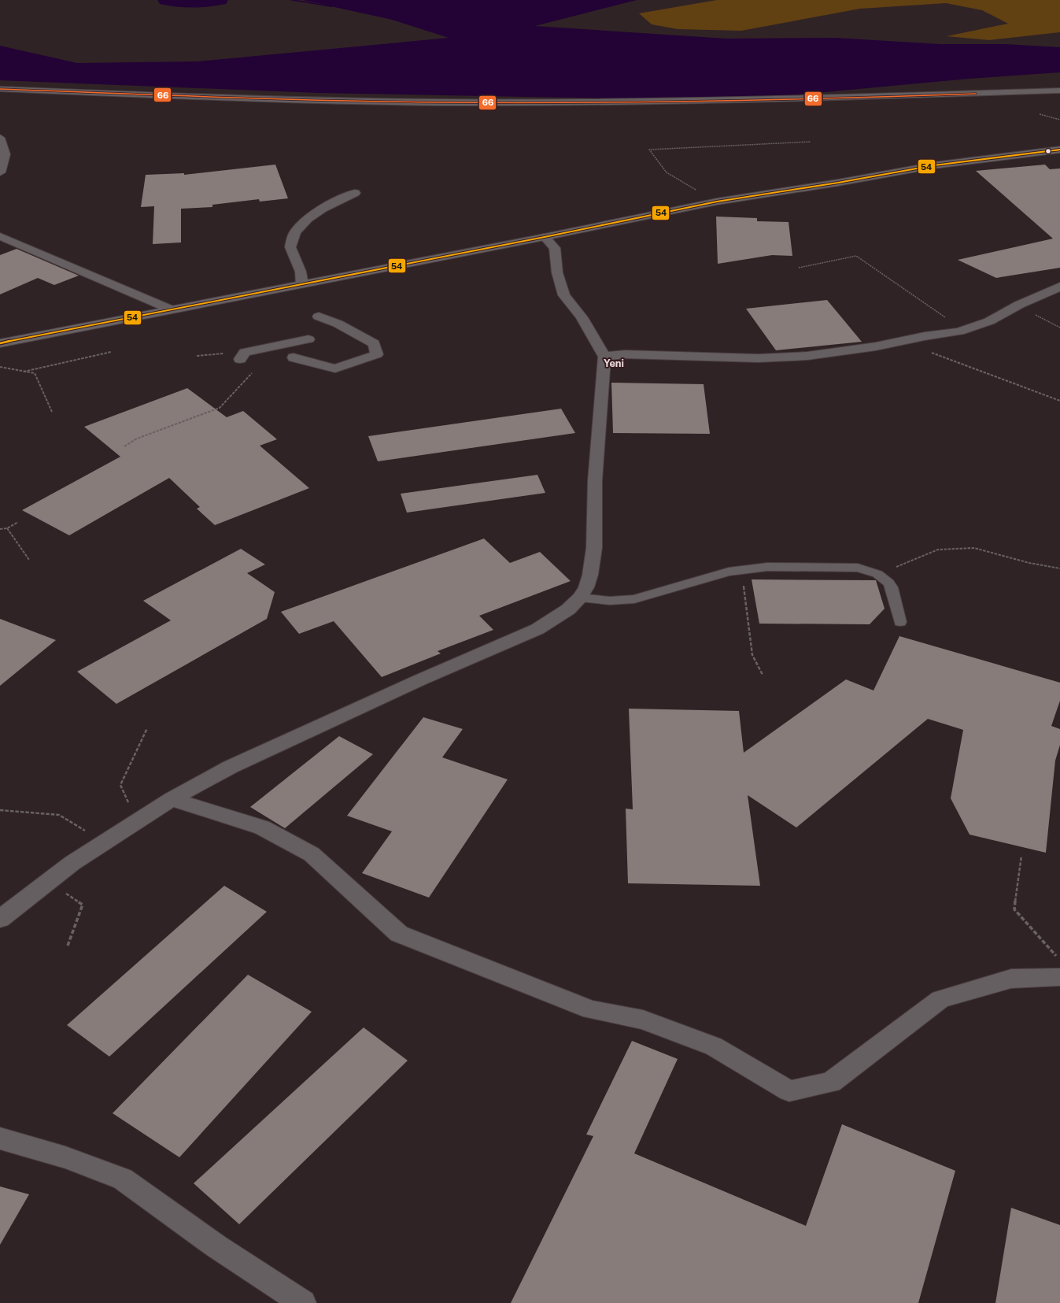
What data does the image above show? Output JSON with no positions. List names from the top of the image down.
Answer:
{
  "districts": ["Yeni"],
  "lines": ["transit line 66", "transit line 54"]
}
